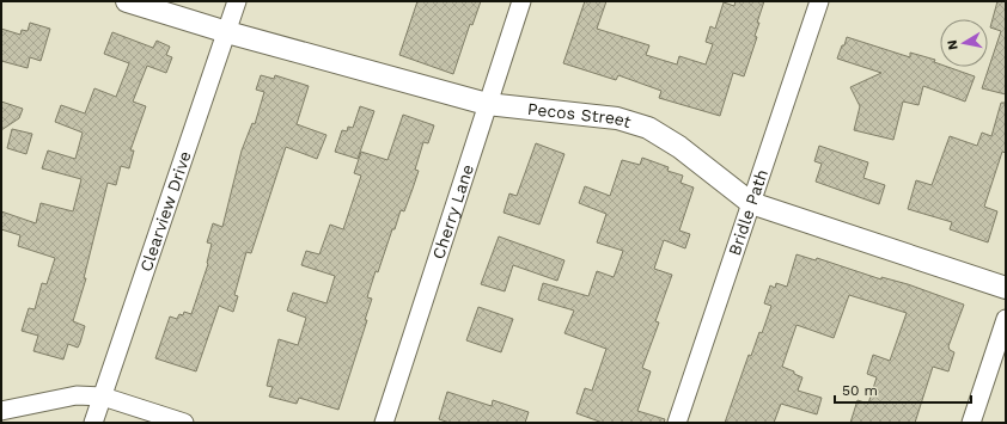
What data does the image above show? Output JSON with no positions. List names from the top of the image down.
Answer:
{
  "streets": {
    "street": [
      "Pecos Street",
      "Cherry Lane",
      "Bridle Path",
      "Clearview Drive"
    ]
  },
  "crossings": [
    ["Pecos Street", "Cherry Lane"],
    ["Pecos Street", "Bridle Path"],
    ["Pecos Street", "Clearview Drive"]
  ],
  "scale_bar": "50 m",
  "north": "left"
}
